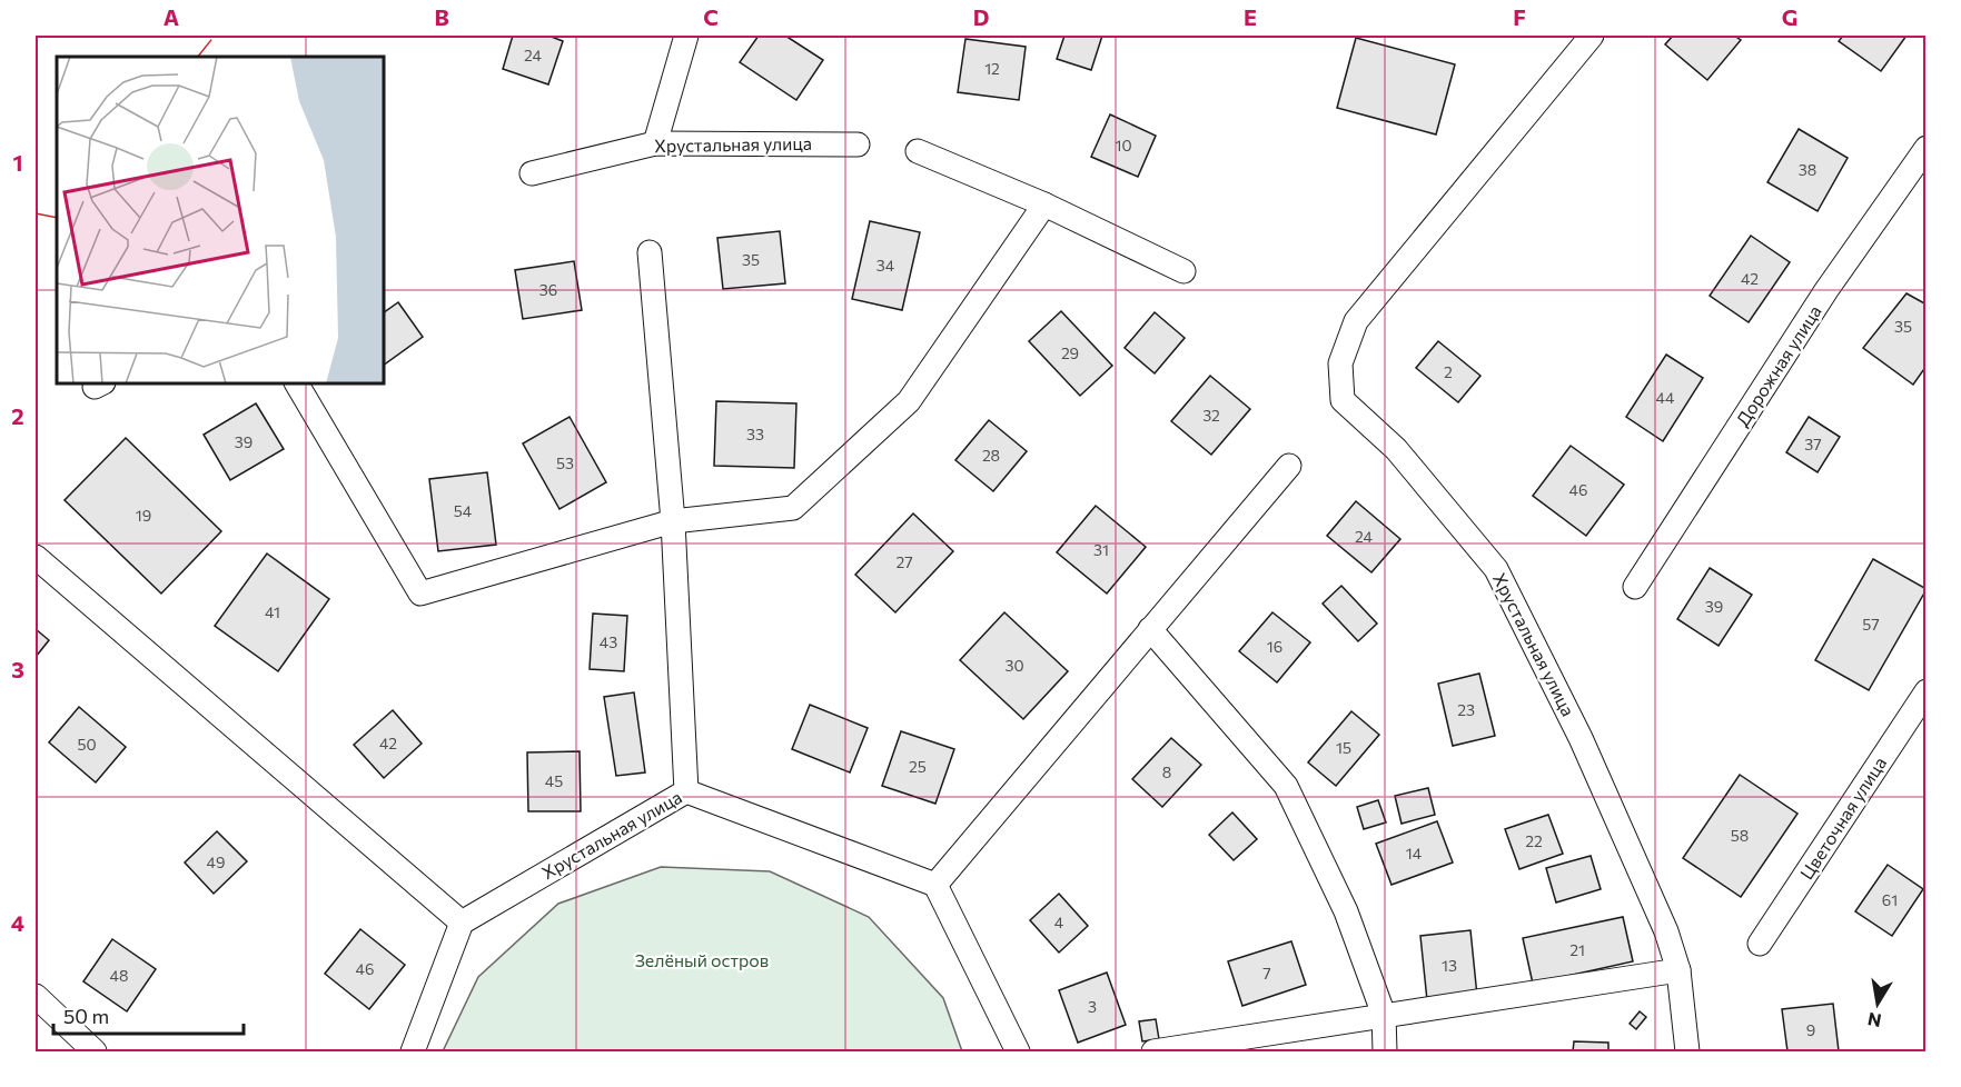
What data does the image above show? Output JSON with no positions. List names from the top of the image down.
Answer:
{
  "streets": {
    "street": ["Хрустальная улица", "Дорожная улица", "Цветочная улица"]
  },
  "parks": ["Зелёный остров"],
  "house_numbers": [
    "24",
    "12",
    "10",
    "38",
    "35",
    "34",
    "42",
    "36",
    "35",
    "29",
    "2",
    "44",
    "32",
    "33",
    "39",
    "37",
    "28",
    "53",
    "46",
    "54",
    "19",
    "24",
    "31",
    "27",
    "39",
    "41",
    "57",
    "43",
    "16",
    "30",
    "23",
    "42",
    "50",
    "15",
    "25",
    "8",
    "45",
    "58",
    "22",
    "14",
    "49",
    "61",
    "4",
    "21",
    "13",
    "46",
    "7",
    "48",
    "3",
    "9"
  ],
  "scale_bar": "50 m",
  "north": "bottom",
  "grid": {
    "columns": [
      "A",
      "B",
      "C",
      "D",
      "E",
      "F",
      "G"
    ],
    "rows": [
      "1",
      "2",
      "3",
      "4"
    ]
  }
}
